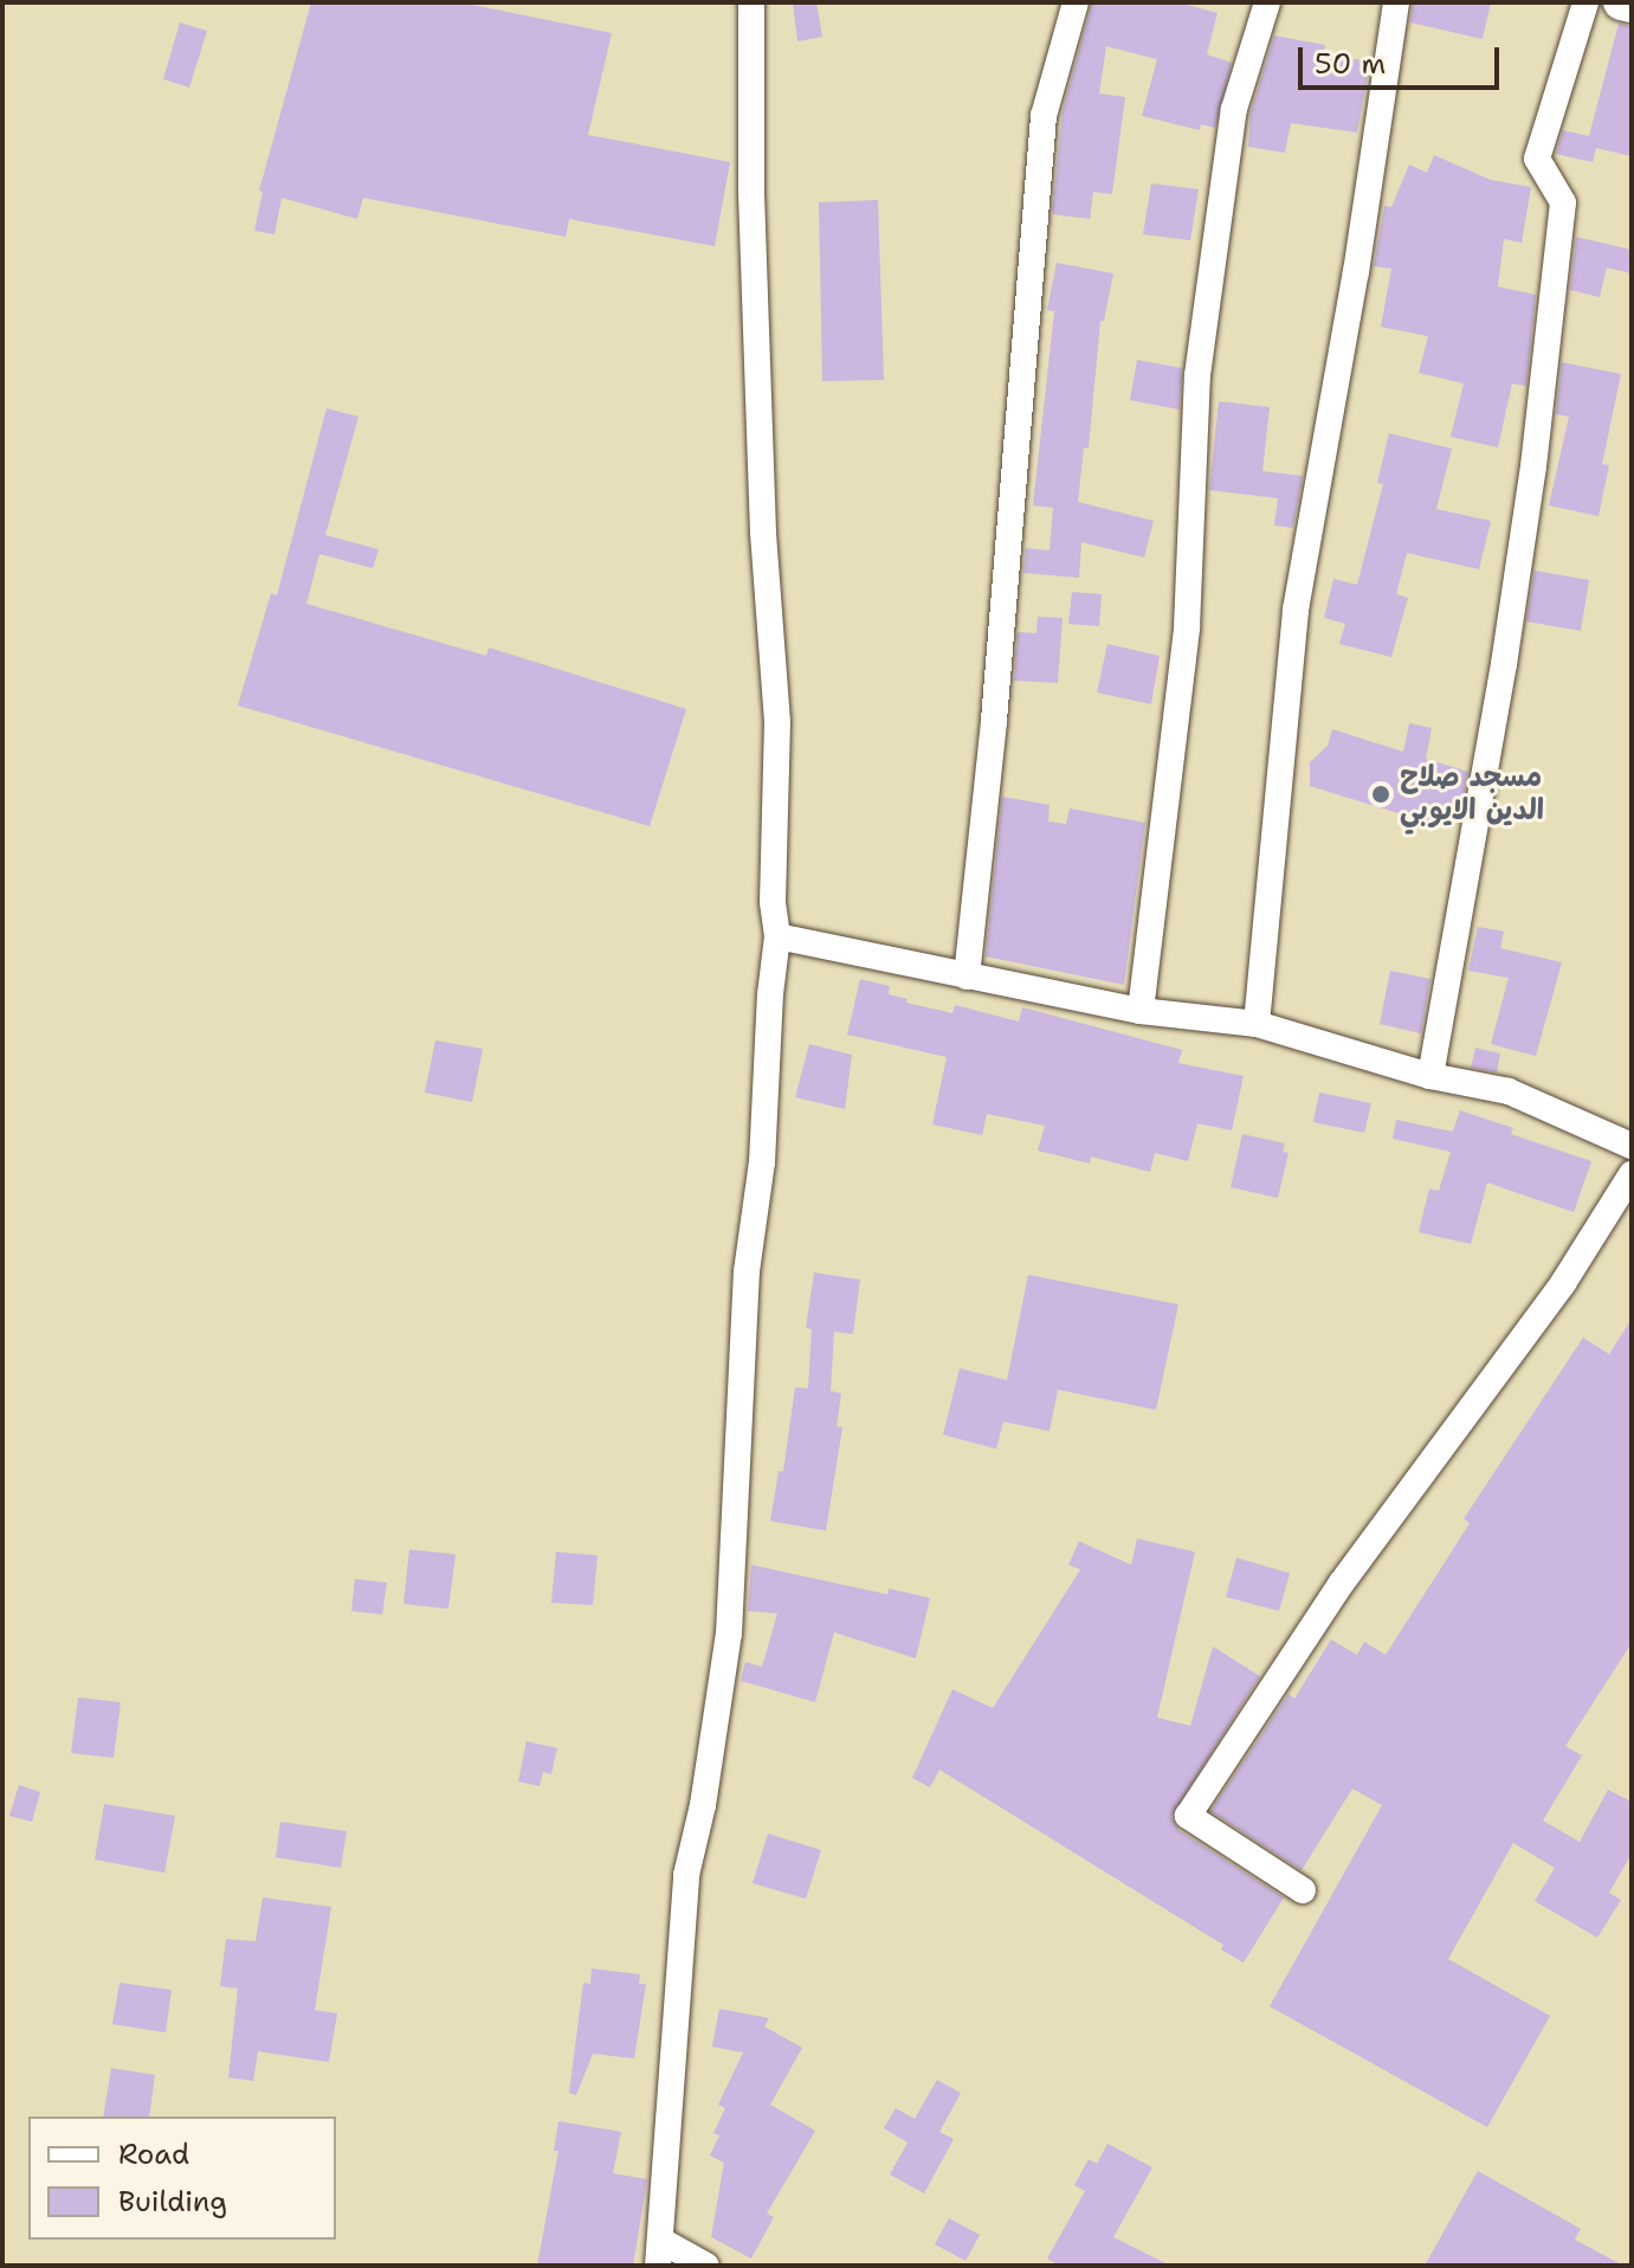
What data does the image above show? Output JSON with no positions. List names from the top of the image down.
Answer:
{
  "places": ["مسجد صلاح الدين الايوبي"],
  "legend": ["Road", "Building"],
  "scale_bar": "50 m"
}
